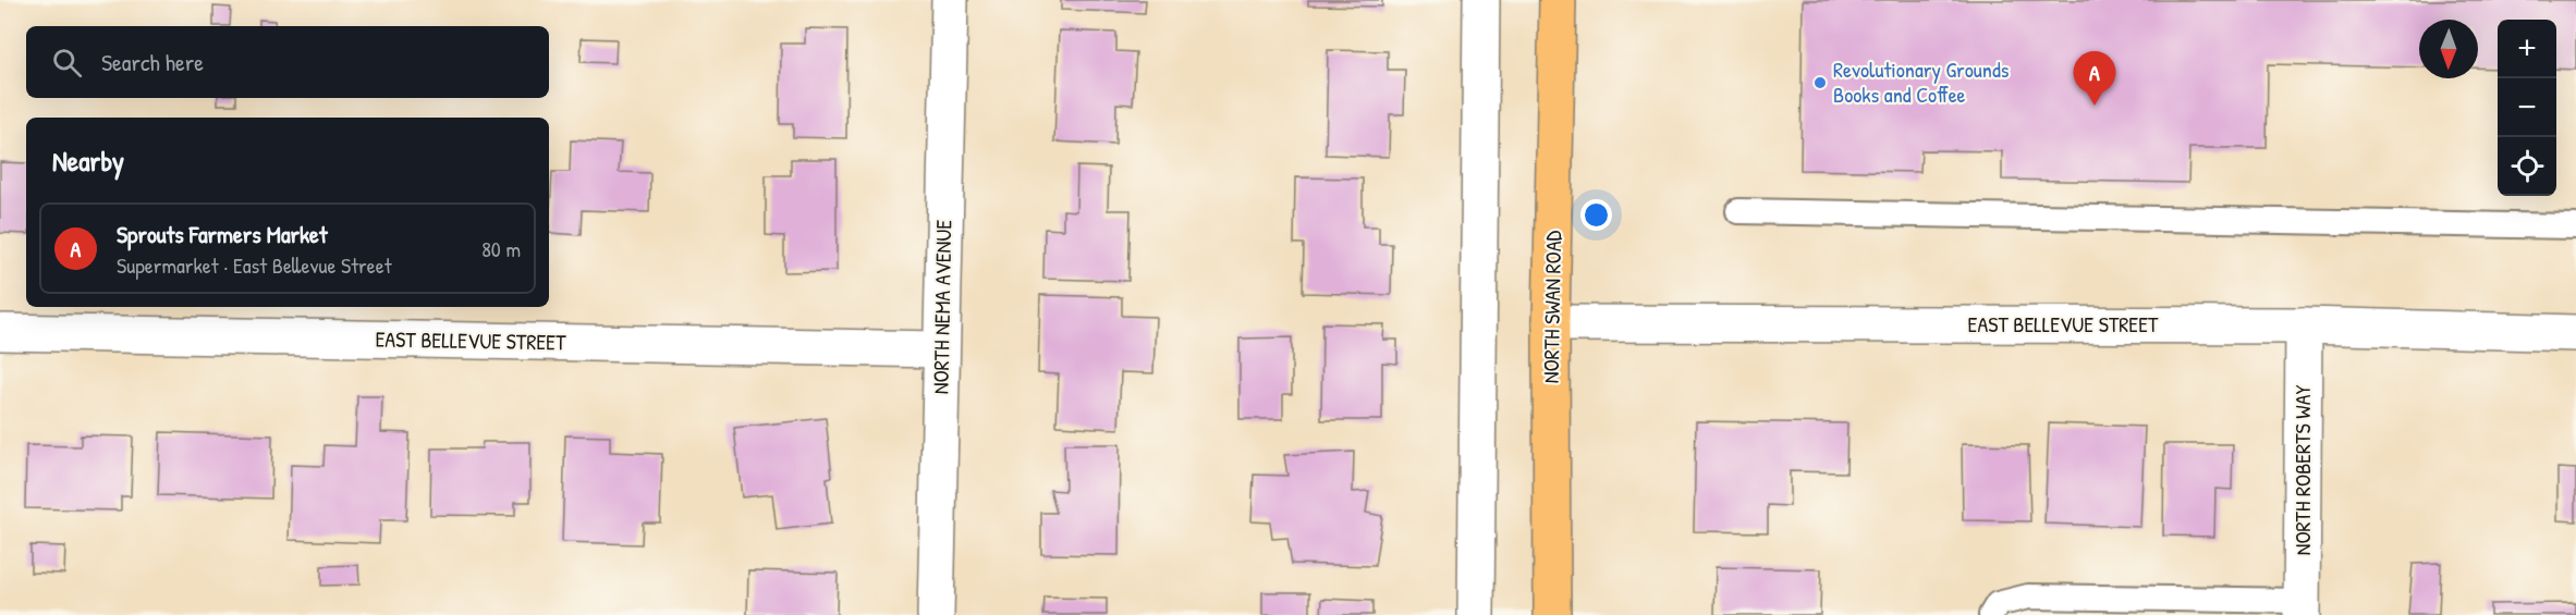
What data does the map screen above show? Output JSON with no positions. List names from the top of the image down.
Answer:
{
  "streets": {
    "main road": ["NORTH SWAN ROAD"],
    "street": ["NORTH NEMA AVENUE", "EAST BELLEVUE STREET", "NORTH ROBERTS WAY"]
  },
  "crossings": [
    ["NORTH NEMA AVENUE", "EAST BELLEVUE STREET"],
    ["NORTH SWAN ROAD", "EAST BELLEVUE STREET"],
    ["EAST BELLEVUE STREET", "NORTH ROBERTS WAY"]
  ],
  "places": ["Revolutionary Grounds Books and Coffee"],
  "north": "bottom",
  "page": {
    "map_buttons": ["+", "−"],
    "search": "Search here",
    "pins": "A",
    "heading": "Nearby",
    "list": [
      {
        "mark": "A",
        "name": "Sprouts Farmers Market",
        "note": "Supermarket · East Bellevue Street",
        "value": "80 m"
      }
    ]
  }
}
